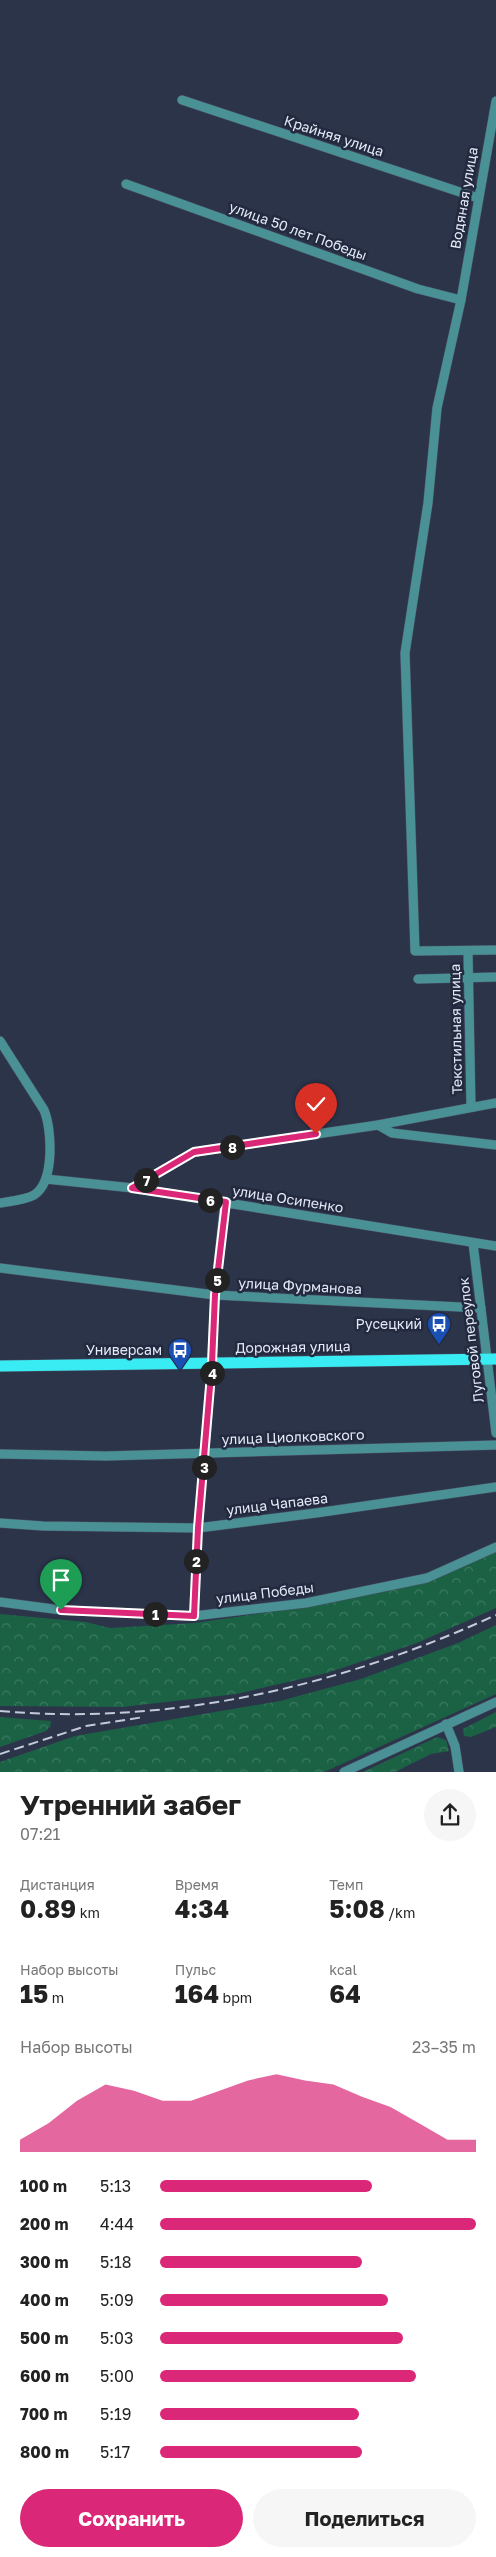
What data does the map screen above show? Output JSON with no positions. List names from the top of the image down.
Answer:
{
  "streets": {
    "main road": ["Дорожная улица"],
    "street": [
      "Крайняя улица",
      "Водяная улица",
      "улица 50 лет Победы",
      "Текстильная улица",
      "улица Осипенко",
      "улица Фурманова",
      "Луговой переулок",
      "улица Циолковского",
      "улица Чапаева",
      "улица Победы"
    ]
  },
  "crossings": [
    ["Крайняя улица", "Водяная улица"],
    ["Водяная улица", "улица 50 лет Победы"],
    ["Водяная улица", "Текстильная улица"],
    ["Текстильная улица", "улица Осипенко"],
    ["улица Осипенко", "Луговой переулок"],
    ["улица Фурманова", "Луговой переулок"],
    ["Луговой переулок", "Дорожная улица"]
  ],
  "places": {
    "bus stop": ["Русецкий", "Универсам"]
  },
  "page": {
    "pins": [
      "8",
      "7",
      "6",
      "5",
      "4",
      "3",
      "2",
      "1"
    ],
    "heading": ["Утренний забег", "07:21"],
    "stats": [
      ["Дистанция", "0.89 km"],
      ["Время", "4:34"],
      ["Темп", "5:08 /km"],
      ["Набор высоты", "15 m"],
      ["Пульс", "164 bpm"],
      ["kcal", "64"]
    ],
    "chart": ["Набор высоты", "23–35 m"],
    "list": [
      {
        "name": "100 m",
        "note": "5:13"
      },
      {
        "name": "200 m",
        "note": "4:44"
      },
      {
        "name": "300 m",
        "note": "5:18"
      },
      {
        "name": "400 m",
        "note": "5:09"
      },
      {
        "name": "500 m",
        "note": "5:03"
      },
      {
        "name": "600 m",
        "note": "5:00"
      },
      {
        "name": "700 m",
        "note": "5:19"
      },
      {
        "name": "800 m",
        "note": "5:17"
      }
    ],
    "buttons": ["Сохранить", "Поделиться"]
  }
}
